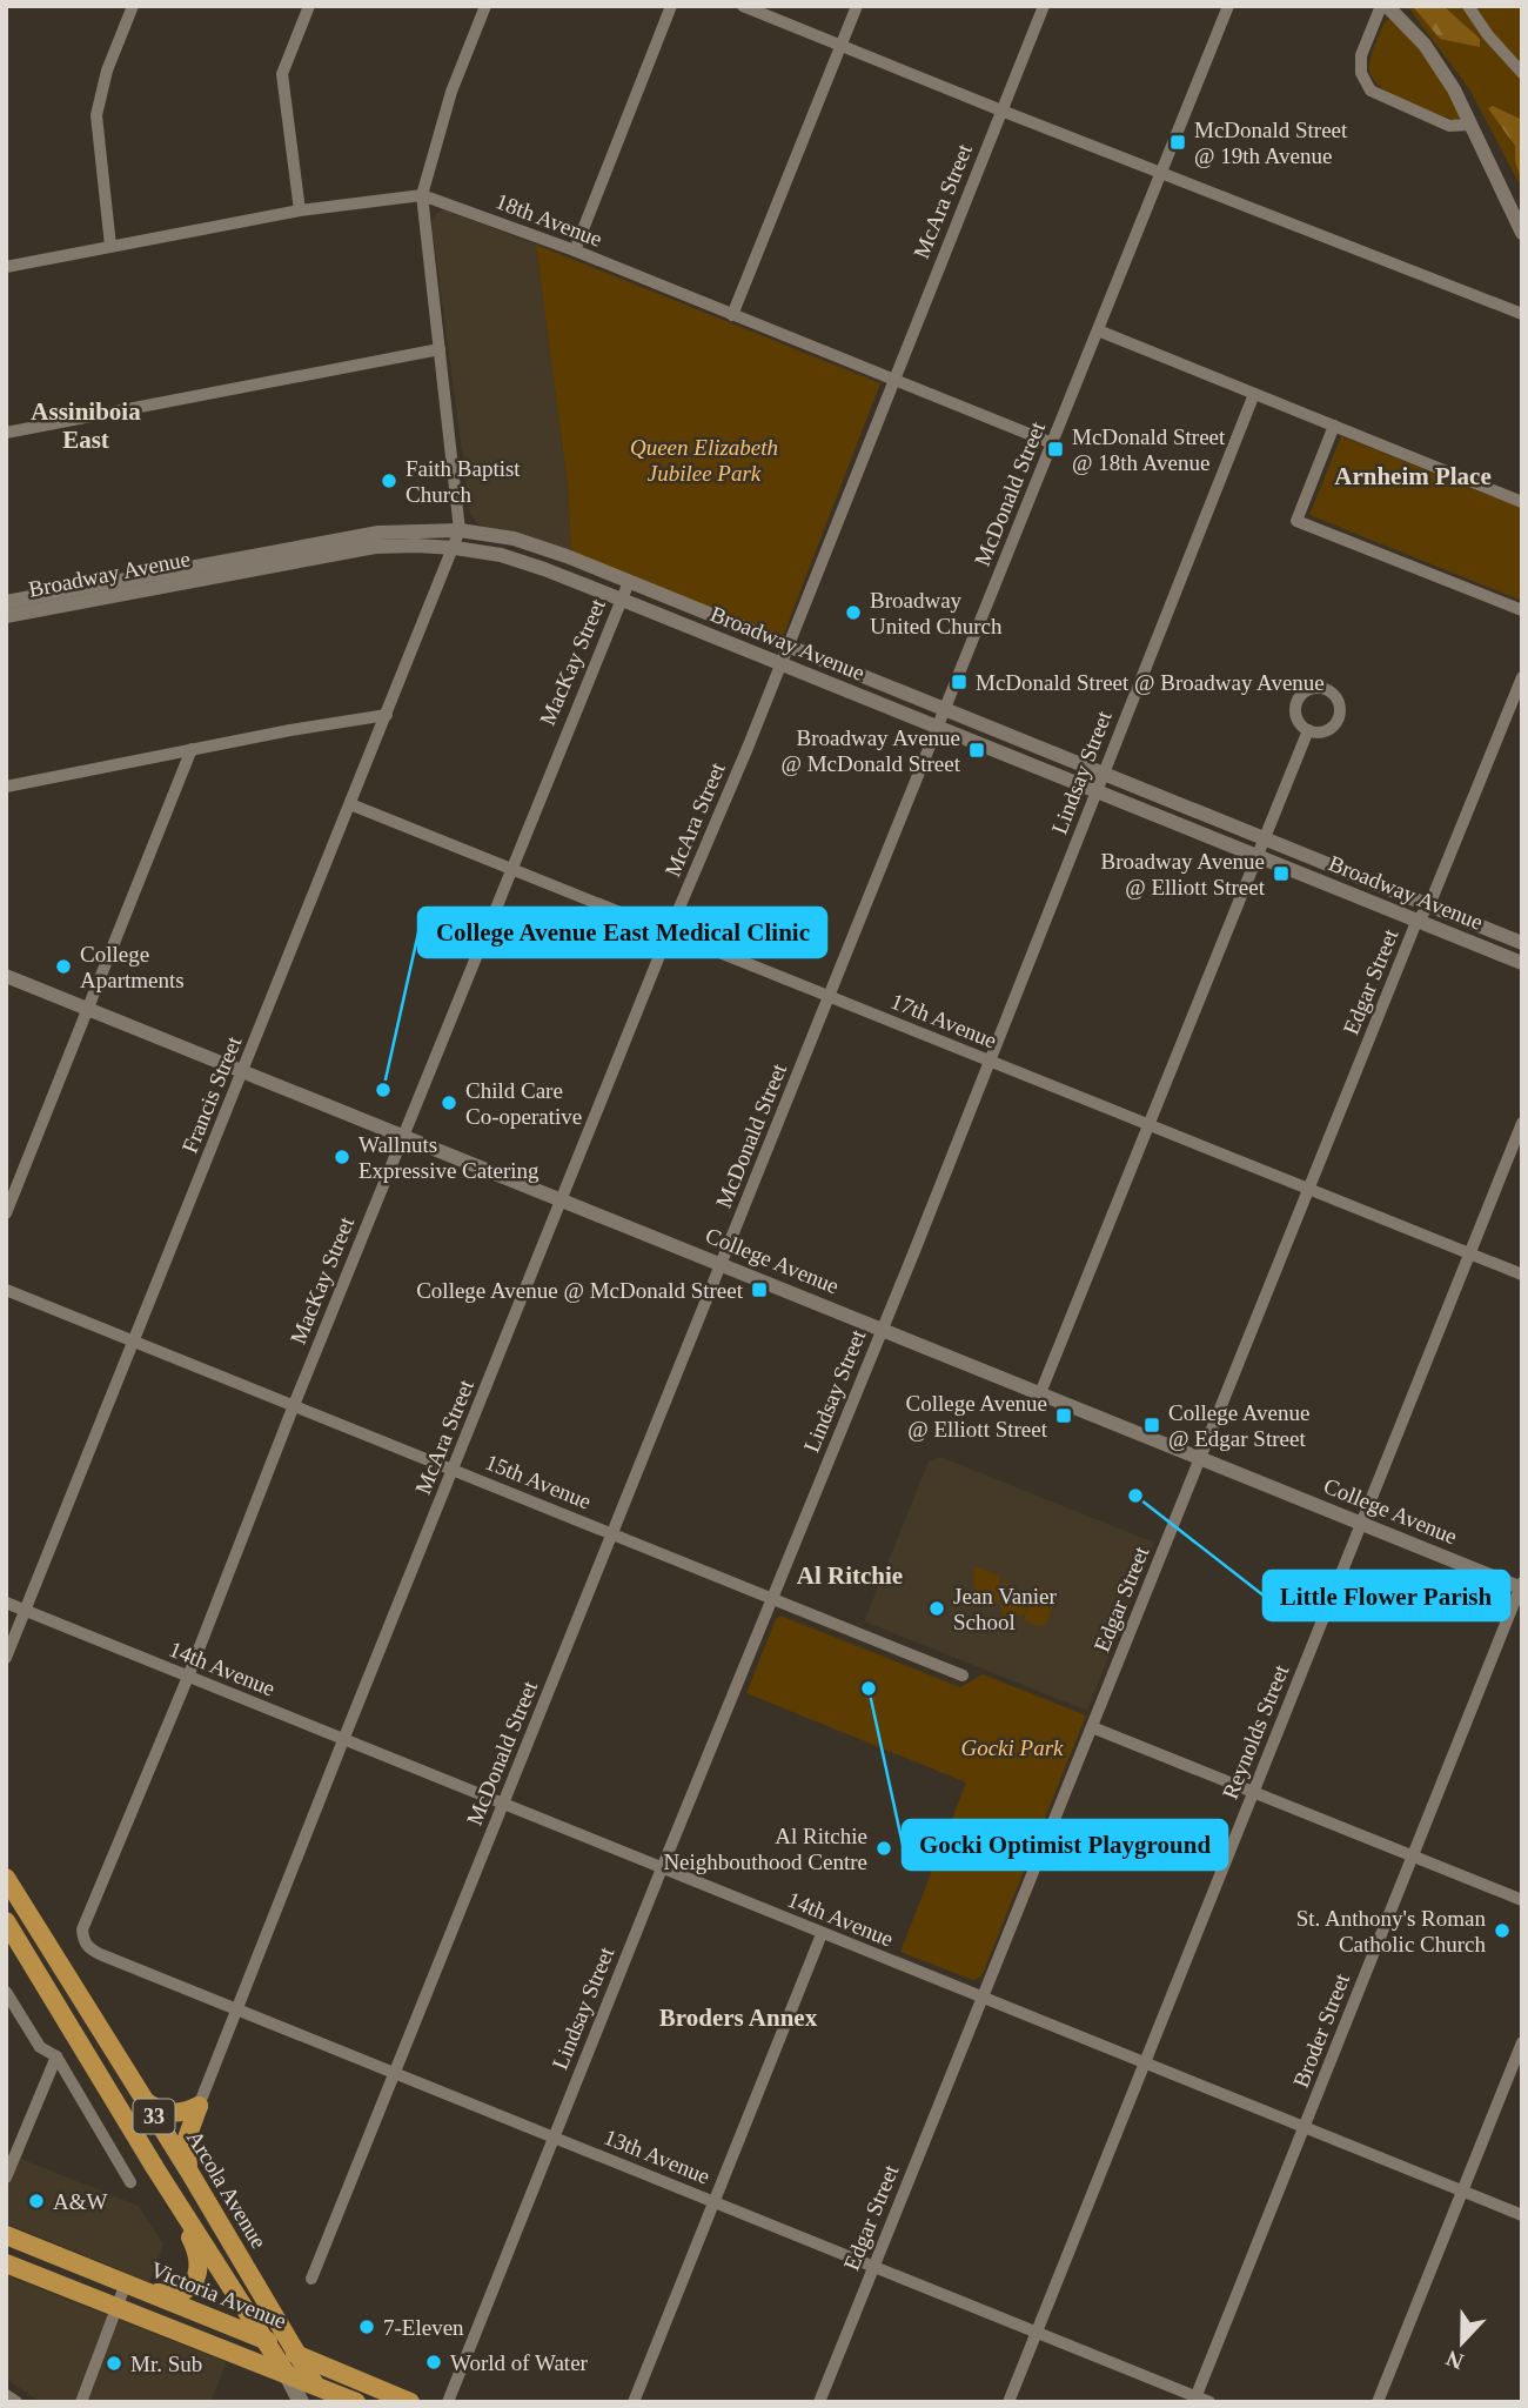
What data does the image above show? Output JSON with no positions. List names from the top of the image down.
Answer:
{
  "streets": {
    "main road": ["33", "Arcola Avenue", "Victoria Avenue"],
    "street": [
      "McAra Street",
      "18th Avenue",
      "McDonald Street",
      "Broadway Avenue",
      "MacKay Street",
      "Lindsay Street",
      "Edgar Street",
      "17th Avenue",
      "Francis Street",
      "College Avenue",
      "15th Avenue",
      "14th Avenue",
      "Reynolds Street",
      "Broder Street",
      "13th Avenue"
    ]
  },
  "crossings": [
    ["McAra Street", "18th Avenue"],
    ["McAra Street", "Broadway Avenue"],
    ["McAra Street", "17th Avenue"],
    ["McAra Street", "College Avenue"],
    ["McAra Street", "15th Avenue"],
    ["McAra Street", "14th Avenue"],
    ["McAra Street", "13th Avenue"],
    ["18th Avenue", "McDonald Street"],
    ["McDonald Street", "Broadway Avenue"],
    ["McDonald Street", "17th Avenue"],
    ["McDonald Street", "College Avenue"],
    ["McDonald Street", "15th Avenue"],
    ["McDonald Street", "14th Avenue"],
    ["McDonald Street", "13th Avenue"],
    ["Broadway Avenue", "MacKay Street"],
    ["Broadway Avenue", "Lindsay Street"],
    ["Broadway Avenue", "Edgar Street"],
    ["Broadway Avenue", "Francis Street"],
    ["MacKay Street", "17th Avenue"],
    ["MacKay Street", "College Avenue"],
    ["MacKay Street", "15th Avenue"],
    ["MacKay Street", "14th Avenue"],
    ["MacKay Street", "13th Avenue"],
    ["Lindsay Street", "17th Avenue"],
    ["Lindsay Street", "College Avenue"],
    ["Lindsay Street", "15th Avenue"],
    ["Lindsay Street", "14th Avenue"],
    ["Lindsay Street", "13th Avenue"],
    ["Edgar Street", "17th Avenue"],
    ["Edgar Street", "College Avenue"],
    ["Edgar Street", "14th Avenue"],
    ["Edgar Street", "13th Avenue"],
    ["17th Avenue", "Francis Street"],
    ["17th Avenue", "Reynolds Street"],
    ["Francis Street", "College Avenue"],
    ["Francis Street", "15th Avenue"],
    ["Francis Street", "14th Avenue"],
    ["College Avenue", "Reynolds Street"],
    ["College Avenue", "Broder Street"],
    ["14th Avenue", "Reynolds Street"],
    ["14th Avenue", "Broder Street"],
    ["Reynolds Street", "13th Avenue"],
    ["Broder Street", "13th Avenue"],
    ["Arcola Avenue", "Victoria Avenue"]
  ],
  "districts": [
    "Assiniboia East",
    "Arnheim Place",
    "Al Ritchie",
    "Broders Annex"
  ],
  "parks": ["Queen Elizabeth Jubilee Park", "Gocki Park"],
  "places": {
    "transit": [
      "McDonald Street @ 19th Avenue",
      "McDonald Street @ 18th Avenue",
      "McDonald Street @ Broadway Avenue",
      "Broadway Avenue @ McDonald Street",
      "Broadway Avenue @ Elliott Street",
      "College Avenue @ McDonald Street",
      "College Avenue @ Elliott Street",
      "College Avenue @ Edgar Street"
    ],
    "other": [
      "Faith Baptist Church",
      "Broadway United Church",
      "College Apartments",
      "College Avenue East Medical Clinic",
      "Child Care Co-operative",
      "Wallnuts Expressive Catering",
      "Little Flower Parish",
      "Jean Vanier School",
      "Gocki Optimist Playground",
      "Al Ritchie Neighbouthood Centre",
      "St. Anthony's Roman Catholic Church",
      "A&W",
      "7-Eleven",
      "World of Water",
      "Mr. Sub"
    ]
  },
  "north": "bottom"
}
